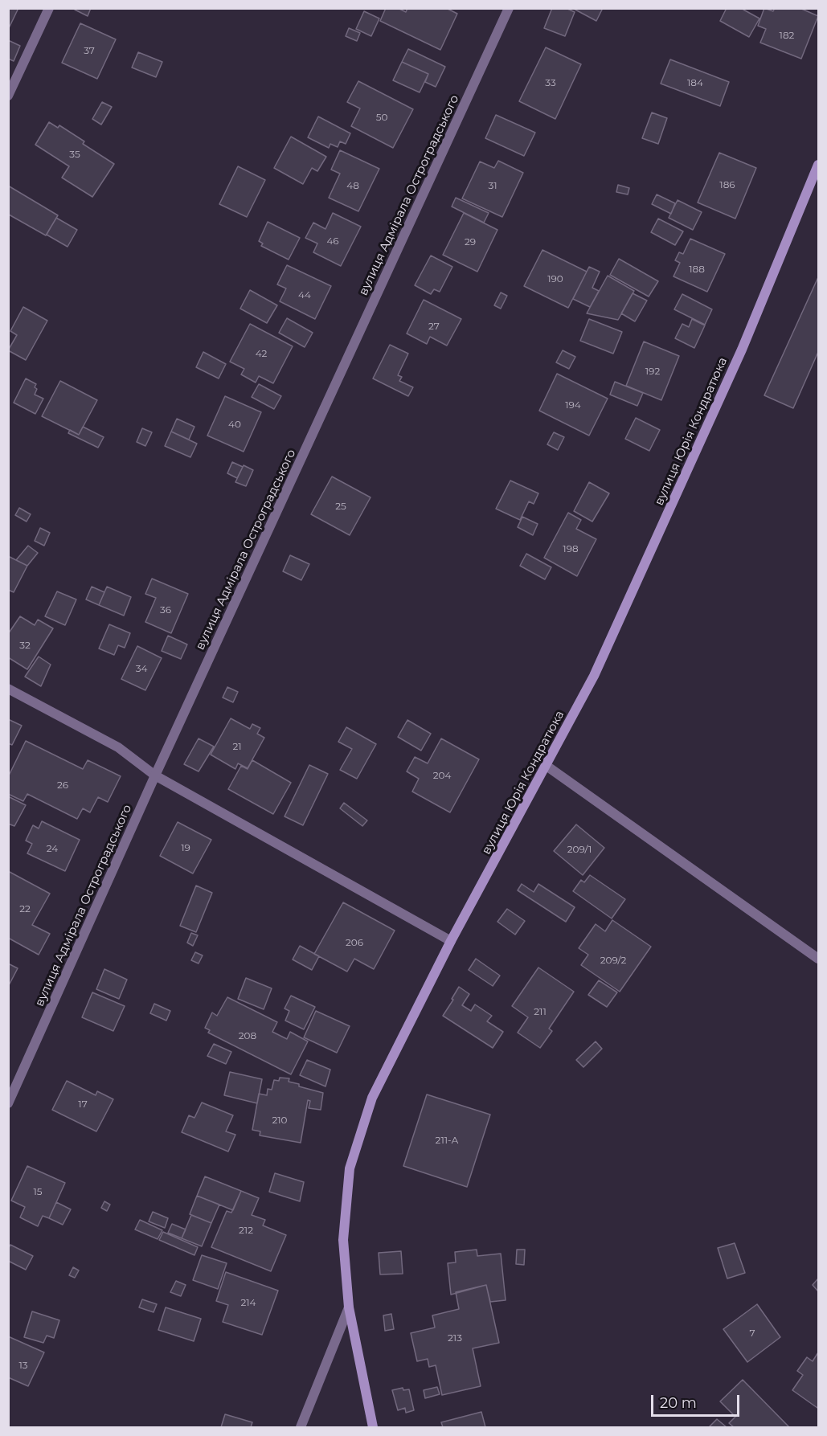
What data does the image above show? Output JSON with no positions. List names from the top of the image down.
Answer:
{
  "streets": {
    "street": ["вулиця Адмірала Остроградського", "вулиця Юрія Кондратюка"]
  },
  "house_numbers": [
    "182",
    "37",
    "33",
    "184",
    "50",
    "35",
    "186",
    "48",
    "31",
    "46",
    "29",
    "188",
    "190",
    "44",
    "27",
    "42",
    "192",
    "194",
    "40",
    "25",
    "198",
    "36",
    "32",
    "34",
    "21",
    "204",
    "26",
    "19",
    "24",
    "209/1",
    "22",
    "206",
    "209/2",
    "211",
    "208",
    "17",
    "210",
    "211-А",
    "15",
    "212",
    "214",
    "7",
    "213",
    "13"
  ],
  "scale_bar": "20 m"
}
